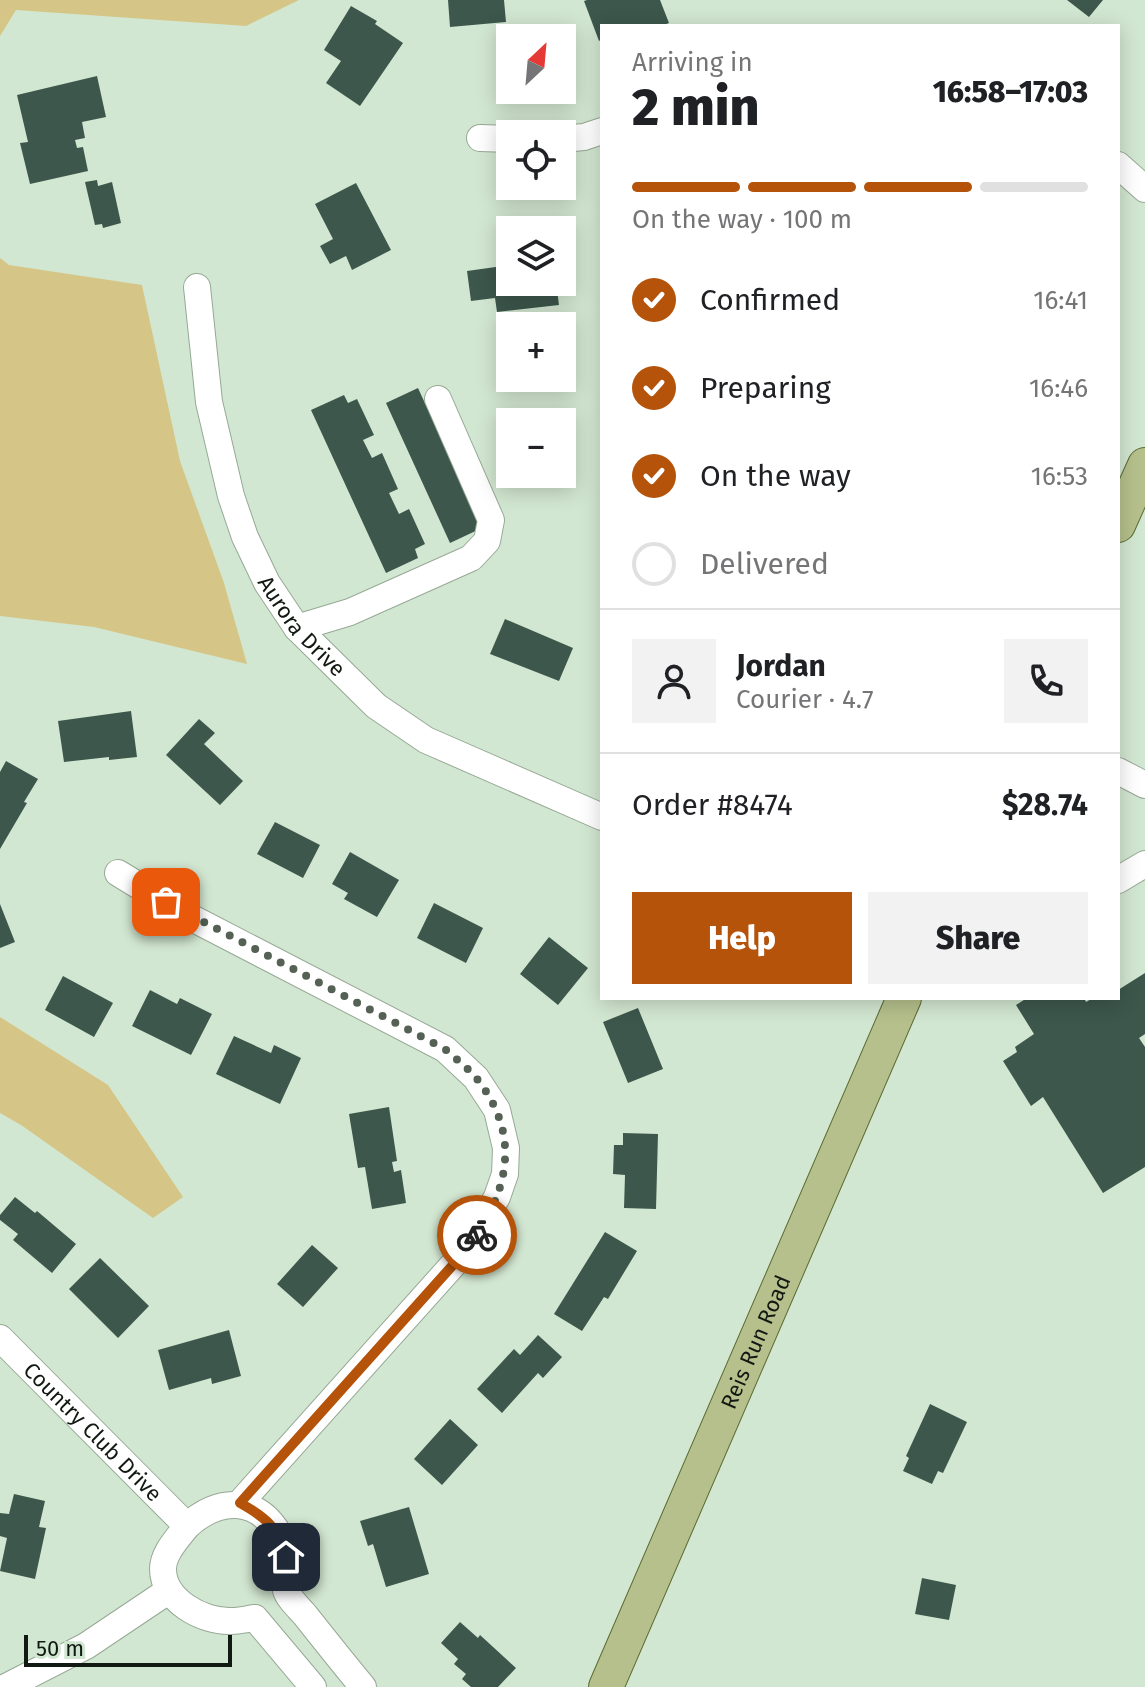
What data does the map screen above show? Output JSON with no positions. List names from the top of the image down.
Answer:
{
  "streets": {
    "main road": ["Reis Run Road"],
    "street": ["Aurora Drive", "Country Club Drive"]
  },
  "scale_bar": "50 m",
  "north": "top right",
  "page": {
    "map_buttons": ["+", "−"],
    "heading": ["2 min", "Arriving in", "16:58–17:03"],
    "panel": [
      "Jordan",
      "Courier · 4.7",
      "Order #8474",
      "$28.74"
    ],
    "bar": "On the way · 100 m",
    "list": [
      ["Confirmed", "16:41"],
      ["Preparing", "16:46"],
      ["On the way", "16:53"],
      "Delivered"
    ],
    "buttons": ["Help", "Share"],
    "scale": "50 m"
  }
}
